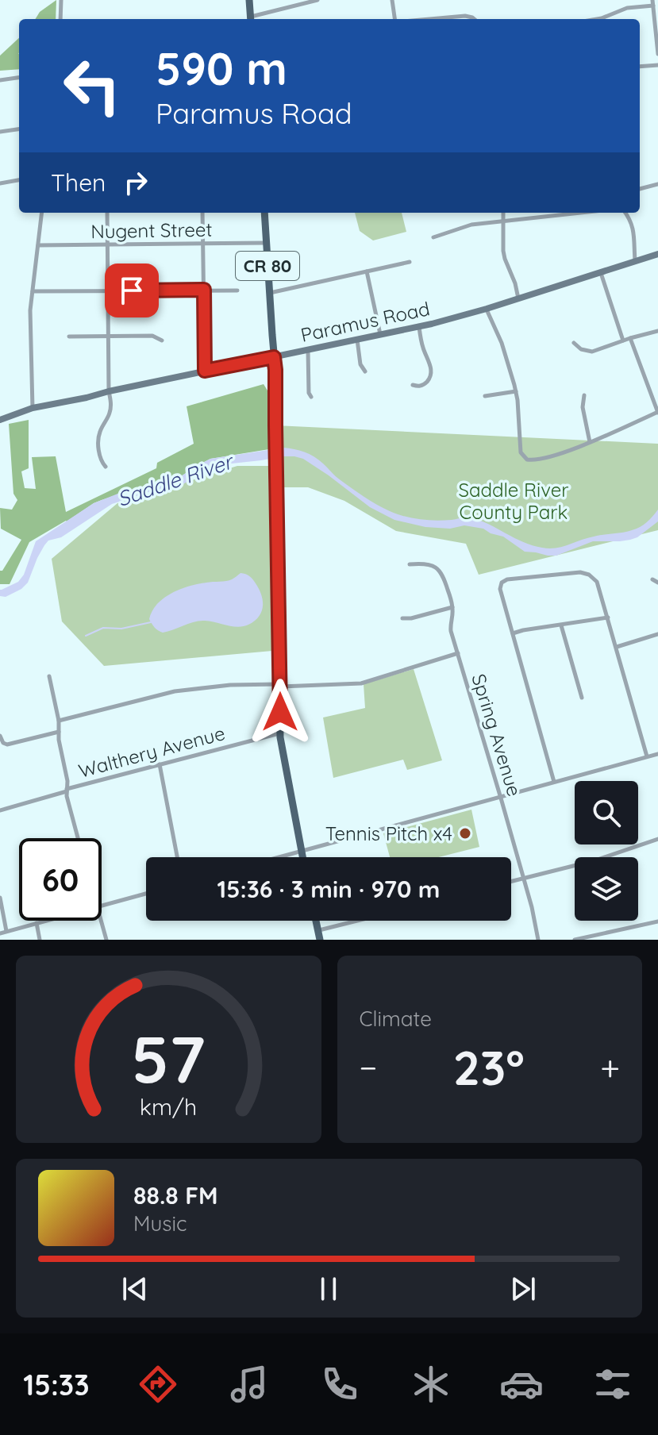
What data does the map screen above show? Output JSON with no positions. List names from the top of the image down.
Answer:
{
  "streets": {
    "main road": ["CR 80", "Paramus Road"],
    "street": ["Nugent Street", "Spring Avenue", "Walthery Avenue"]
  },
  "crossings": [
    ["Nugent Street", "CR 80"],
    ["CR 80", "Paramus Road"],
    ["CR 80", "Walthery Avenue"]
  ],
  "water": ["Saddle River"],
  "parks": ["Saddle River County Park"],
  "places": ["Tennis Pitch x4"],
  "page": {
    "turn": ["590 m", "Paramus Road"],
    "then": "Then",
    "limit": "60",
    "trip": "15:36 · 3 min · 970 m",
    "tile": "Climate",
    "heat": ["−", "23°", "+"],
    "song": ["88.8 FM", "Music"],
    "tabs": "15:33",
    "gauge": ["57", "km/h"]
  }
}
